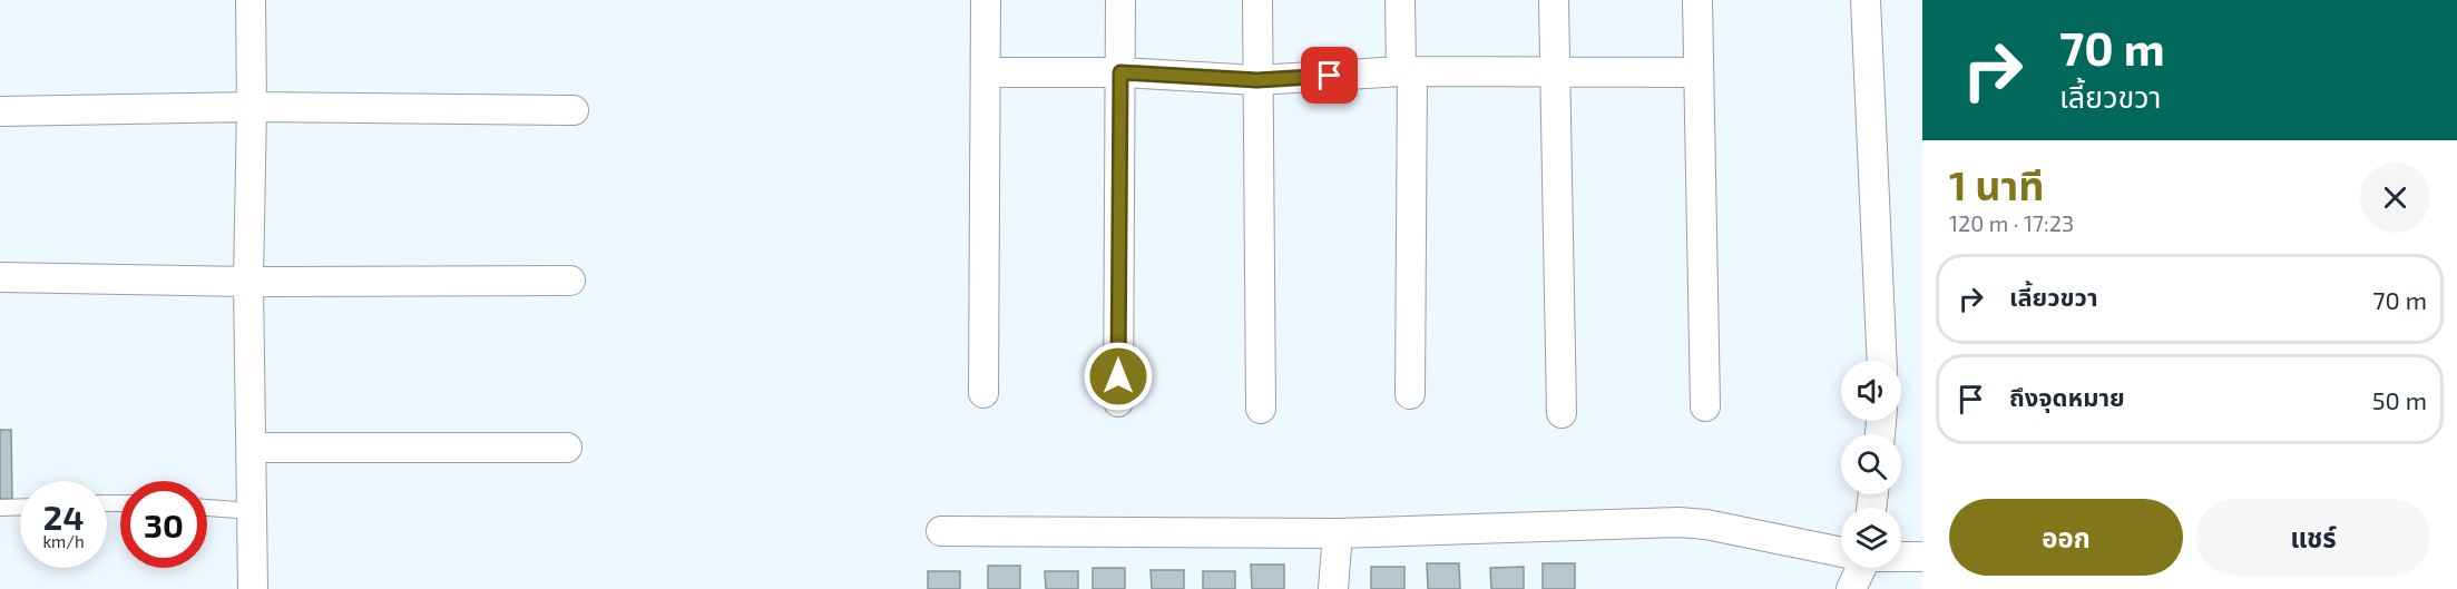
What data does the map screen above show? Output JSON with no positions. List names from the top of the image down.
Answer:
{
  "page": {
    "turn": ["70 m", "เลี้ยวขวา"],
    "heading": ["1 นาที", "120 m · 17:23"],
    "list": [
      {
        "name": "เลี้ยวขวา",
        "value": "70 m"
      },
      {
        "name": "ถึงจุดหมาย",
        "value": "50 m"
      }
    ],
    "speed": "24 km/h",
    "limit": "30",
    "buttons": ["ออก", "แชร์"]
  }
}
